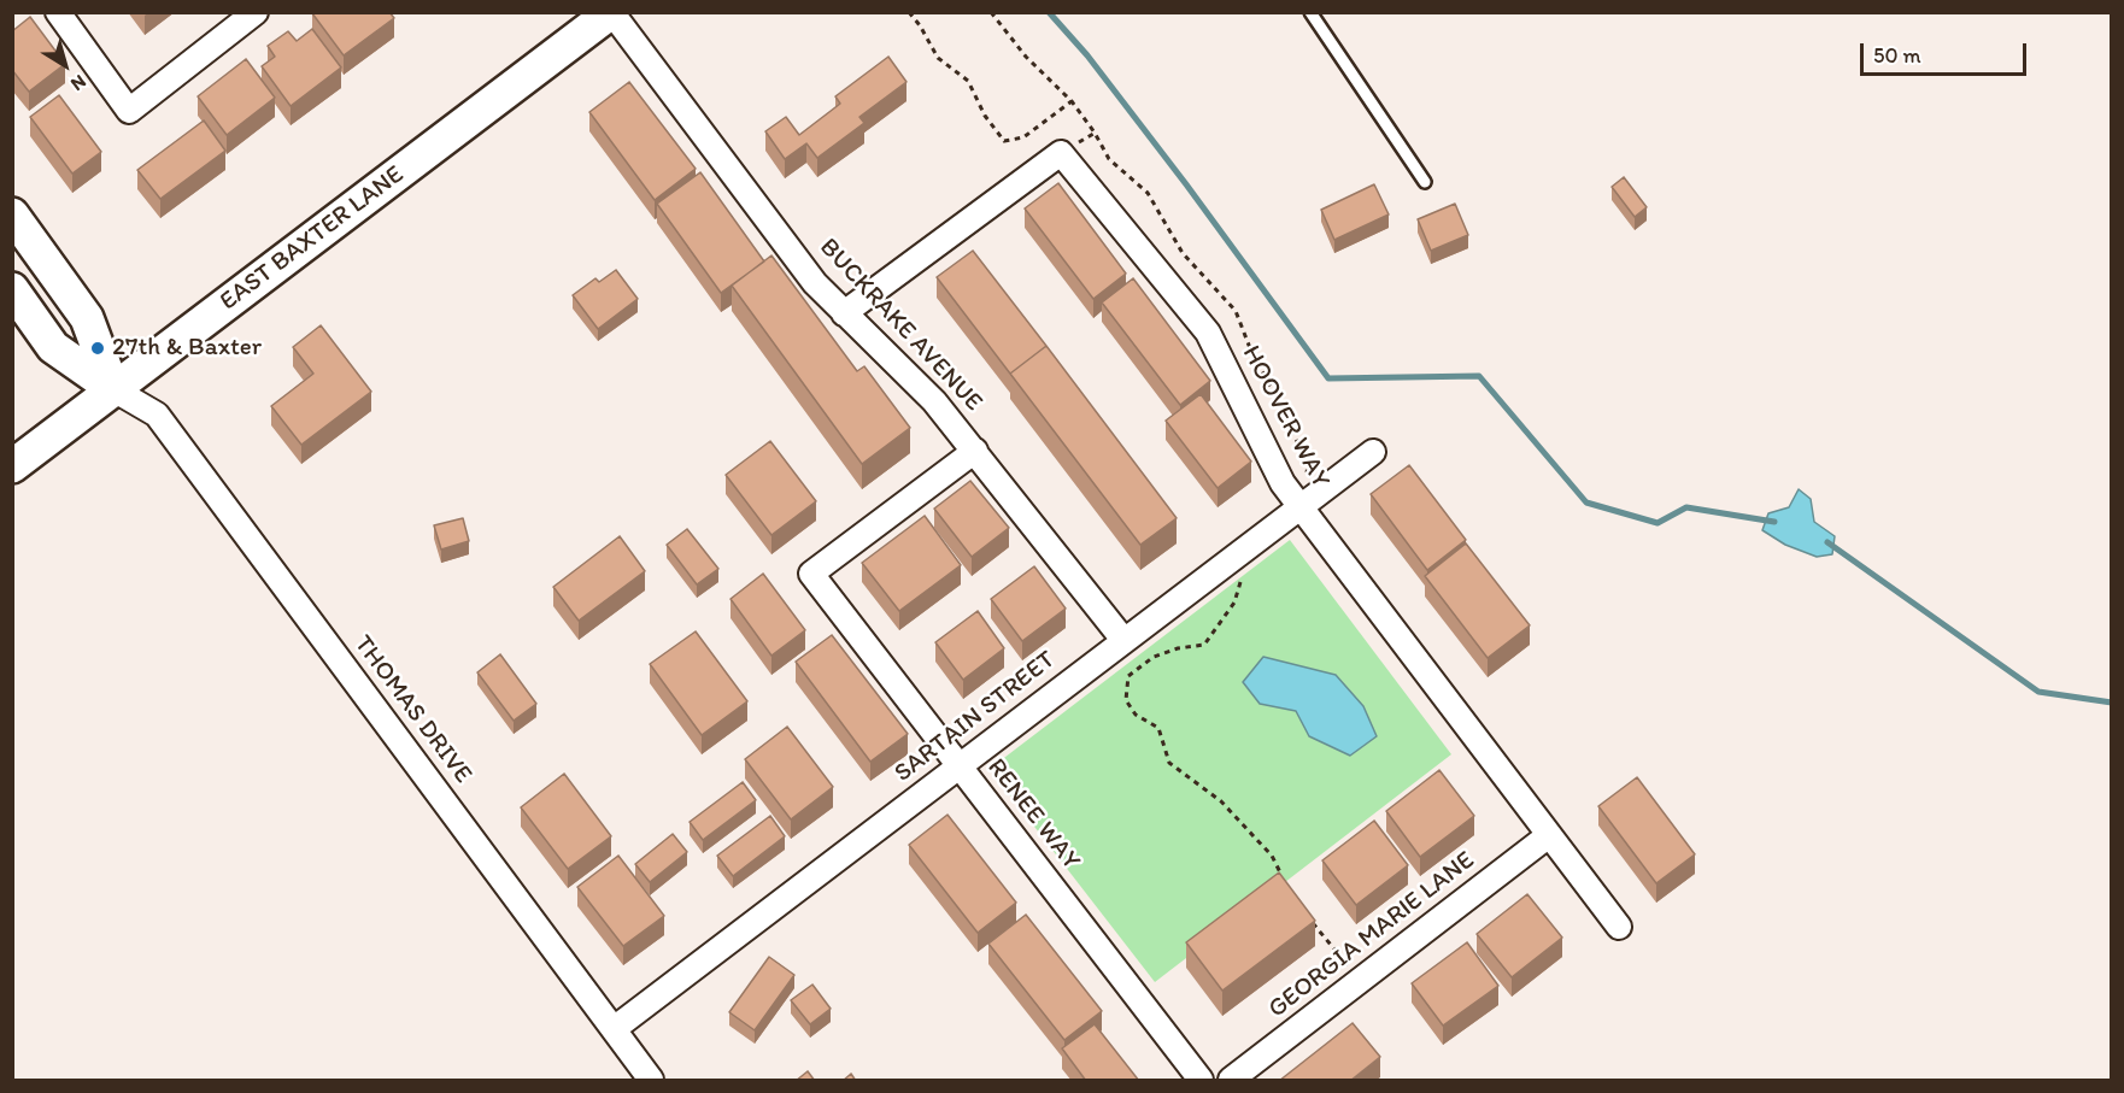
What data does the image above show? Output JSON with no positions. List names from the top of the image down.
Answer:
{
  "streets": {
    "main road": ["EAST BAXTER LANE"],
    "street": [
      "BUCKRAKE AVENUE",
      "HOOVER WAY",
      "THOMAS DRIVE",
      "SARTAIN STREET",
      "RENEE WAY",
      "GEORGIA MARIE LANE"
    ]
  },
  "crossings": [
    ["EAST BAXTER LANE", "BUCKRAKE AVENUE"],
    ["EAST BAXTER LANE", "THOMAS DRIVE"],
    ["BUCKRAKE AVENUE", "HOOVER WAY"],
    ["BUCKRAKE AVENUE", "SARTAIN STREET"],
    ["BUCKRAKE AVENUE", "RENEE WAY"],
    ["HOOVER WAY", "SARTAIN STREET"],
    ["HOOVER WAY", "GEORGIA MARIE LANE"],
    ["THOMAS DRIVE", "SARTAIN STREET"],
    ["SARTAIN STREET", "RENEE WAY"]
  ],
  "places": ["27th & Baxter"],
  "scale_bar": "50 m",
  "north": "bottom right"
}
